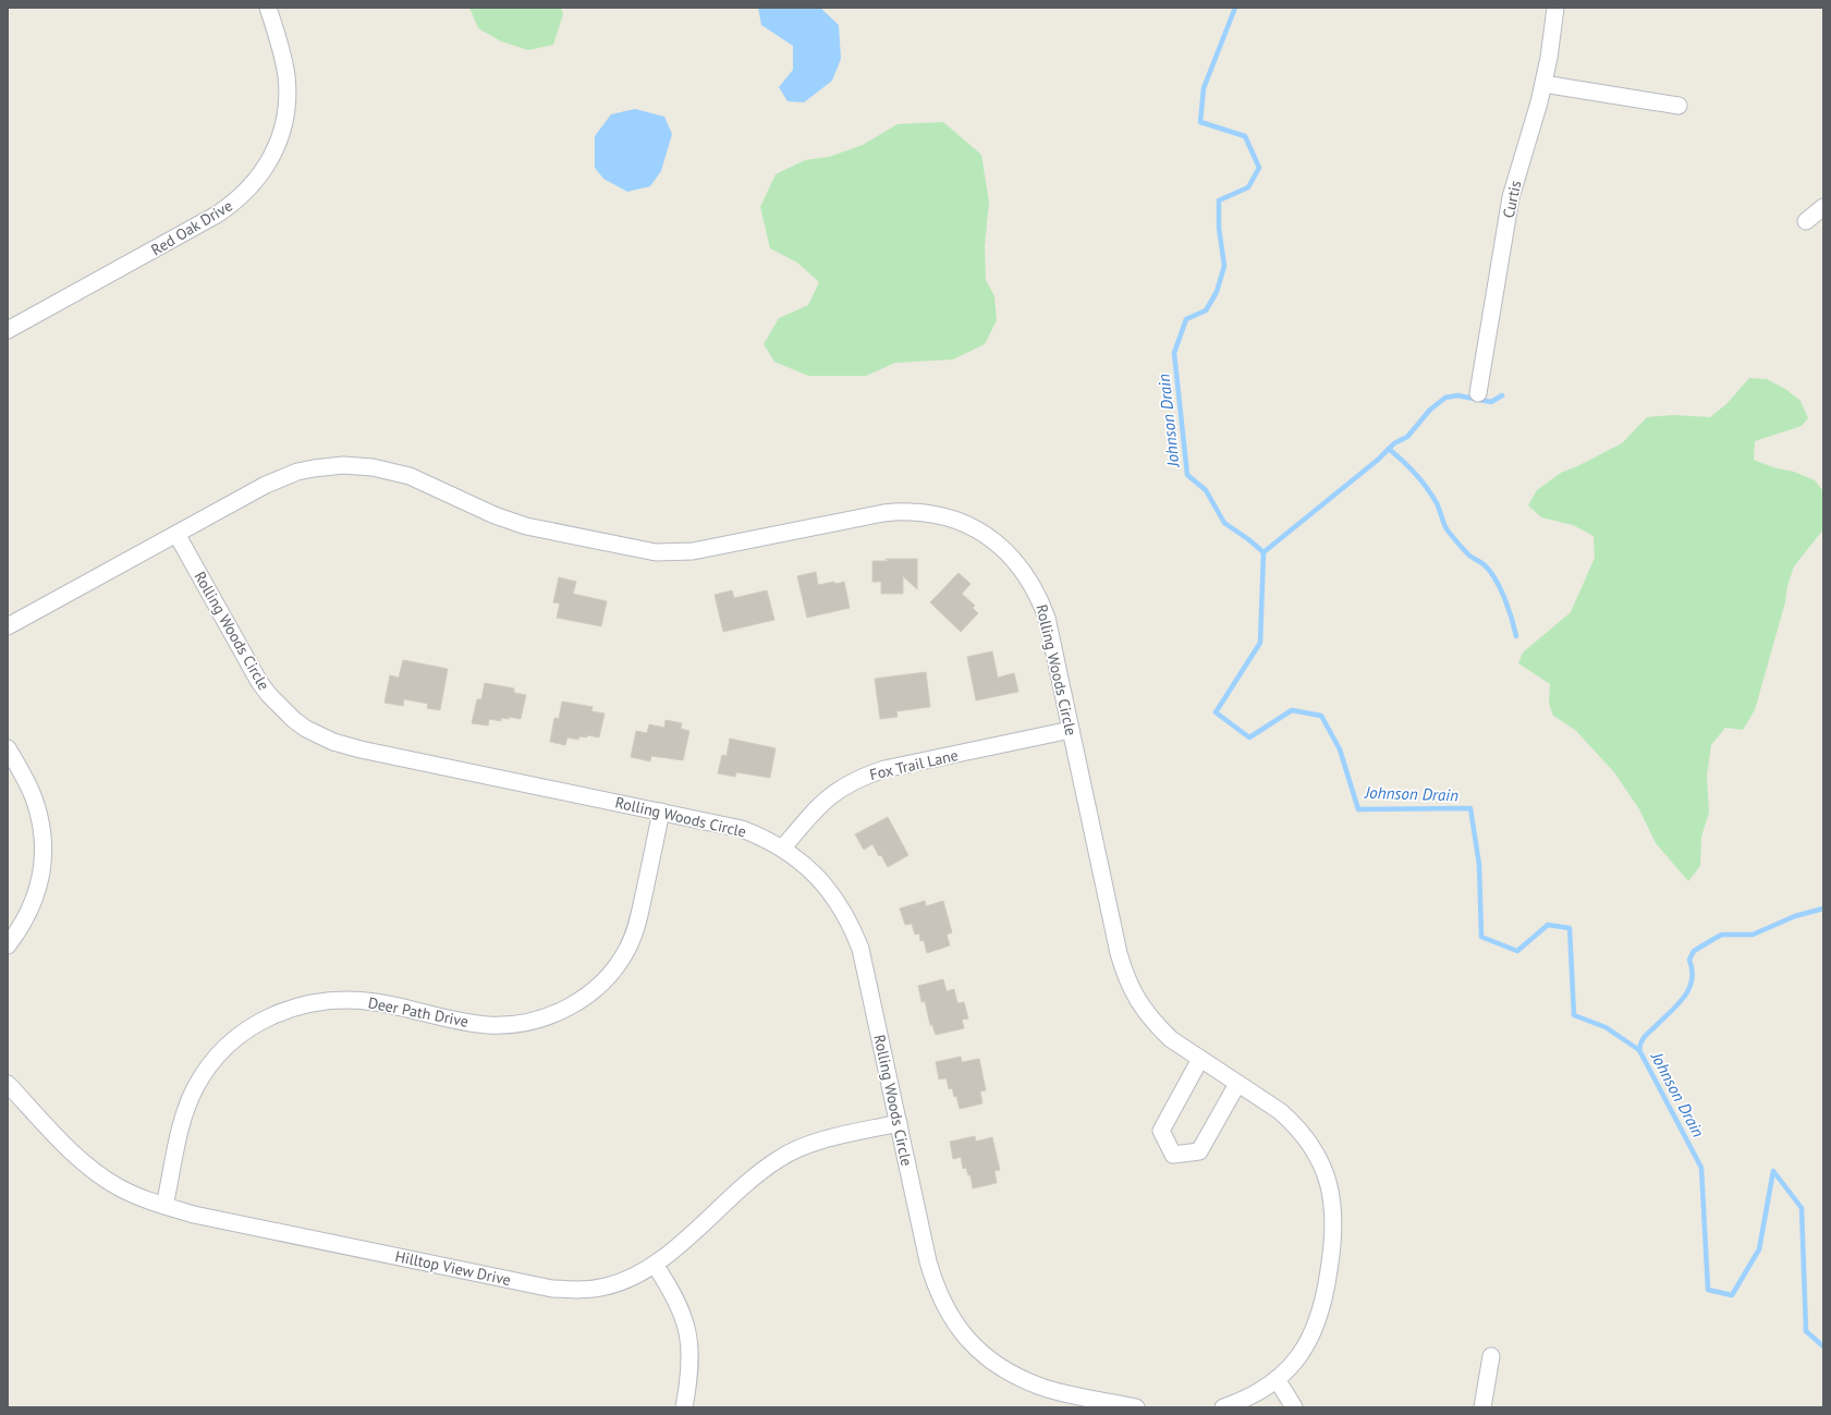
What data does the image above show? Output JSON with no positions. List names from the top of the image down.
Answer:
{
  "streets": {
    "street": [
      "Curtis",
      "Red Oak Drive",
      "Rolling Woods Circle",
      "Fox Trail Lane",
      "Deer Path Drive",
      "Hilltop View Drive"
    ]
  },
  "crossings": [
    ["Rolling Woods Circle", "Fox Trail Lane"],
    ["Rolling Woods Circle", "Deer Path Drive"],
    ["Rolling Woods Circle", "Hilltop View Drive"],
    ["Deer Path Drive", "Hilltop View Drive"]
  ],
  "water": ["Johnson Drain"]
}
